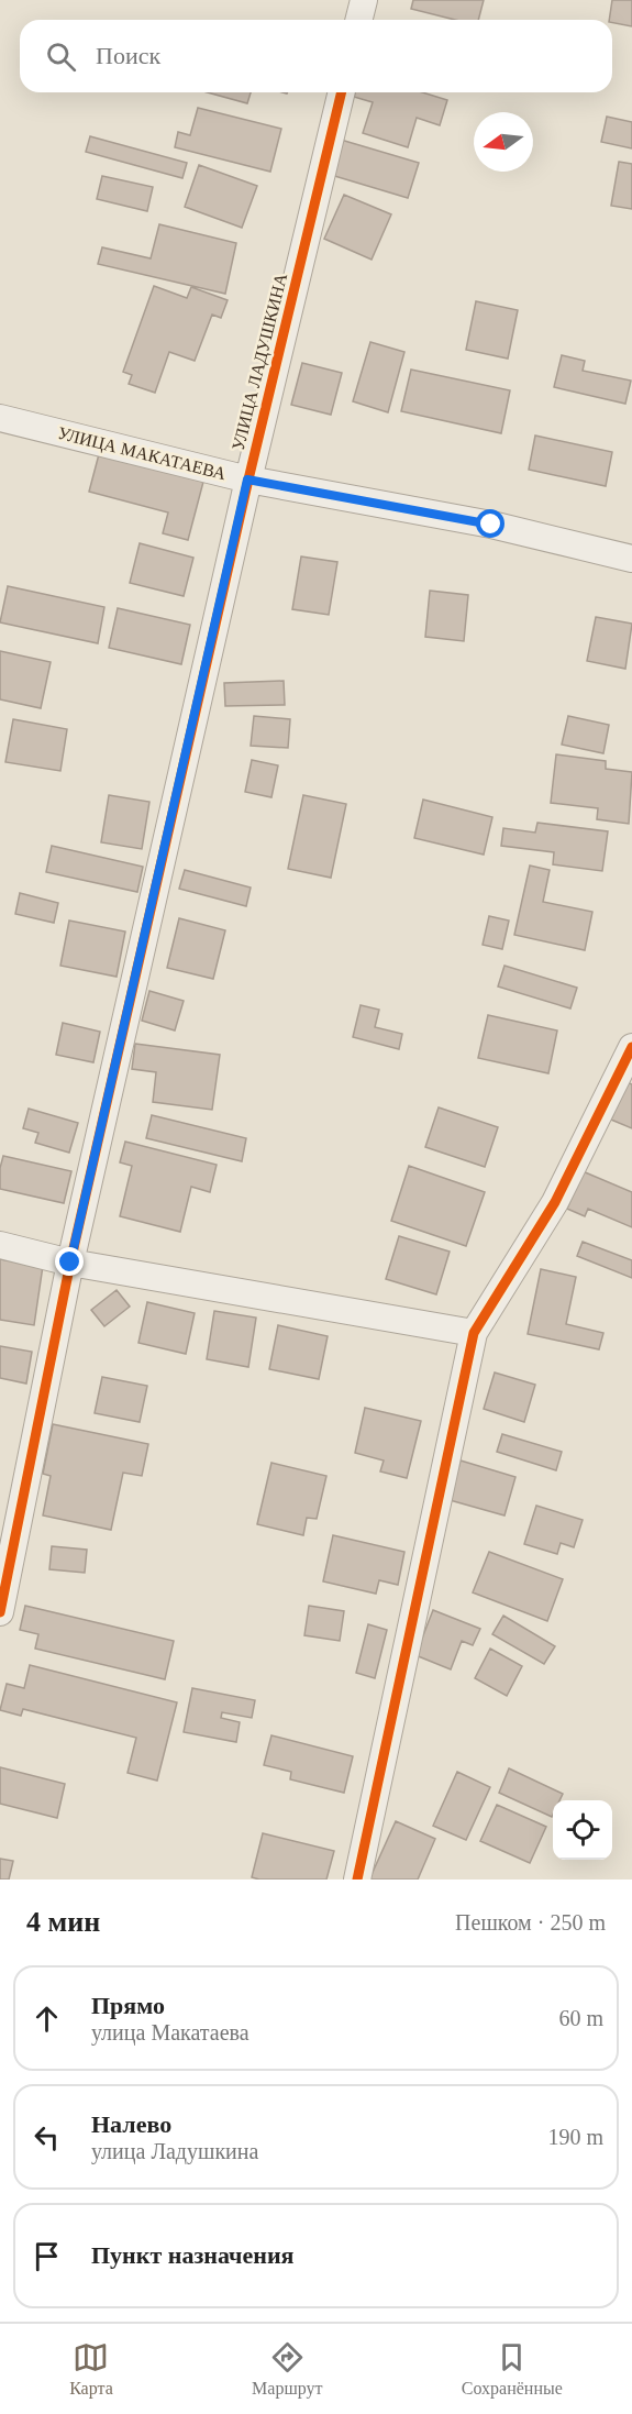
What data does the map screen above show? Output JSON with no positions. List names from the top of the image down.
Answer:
{
  "streets": {
    "street": ["УЛИЦА ЛАДУШКИНА", "УЛИЦА МАКАТАЕВА"]
  },
  "crossings": [
    ["УЛИЦА ЛАДУШКИНА", "УЛИЦА МАКАТАЕВА"]
  ],
  "north": "left",
  "page": {
    "search": "Поиск",
    "heading": ["4 мин", "Пешком · 250 m"],
    "list": [
      ["Прямо", "улица Макатаева", "60 m"],
      ["Налево", "улица Ладушкина", "190 m"],
      "Пункт назначения"
    ],
    "nav": ["Карта", "Маршрут", "Сохранённые"]
  }
}
